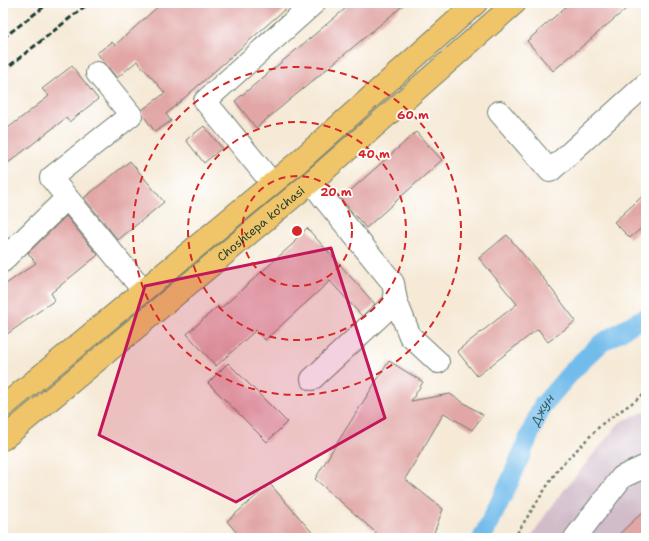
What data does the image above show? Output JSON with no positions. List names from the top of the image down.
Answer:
{
  "streets": {
    "main road": ["Choshtepa ko'chasi"]
  },
  "water": ["Джун"],
  "rings": ["60 m", "40 m", "20 m"]
}
